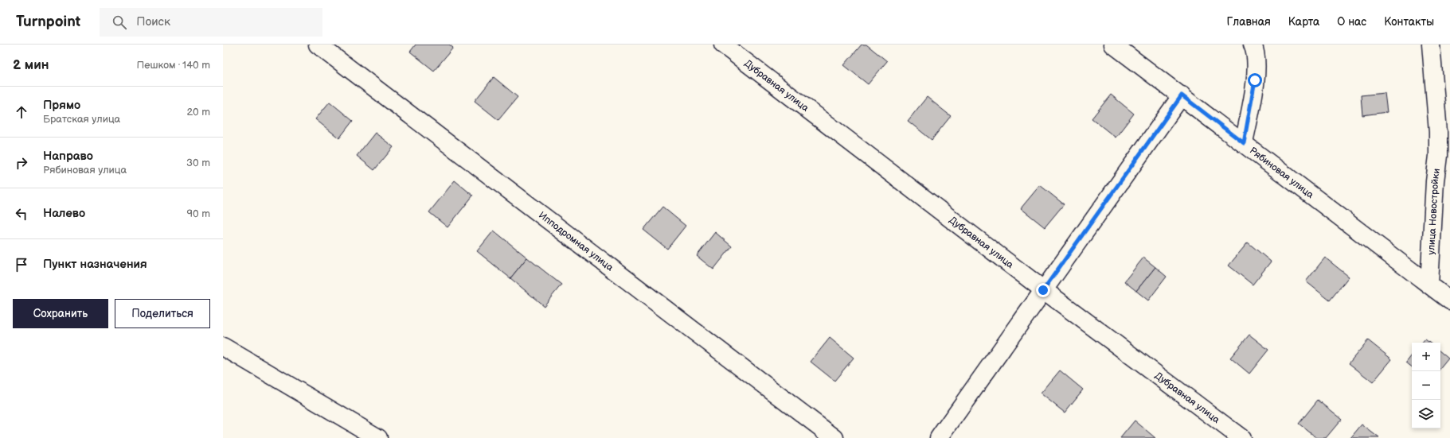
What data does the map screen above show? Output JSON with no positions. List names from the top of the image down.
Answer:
{
  "streets": {
    "street": [
      "Дубравная улица",
      "Рябиновая улица",
      "улица Новостройки",
      "Ипподромная улица"
    ]
  },
  "crossings": [
    ["Рябиновая улица", "улица Новостройки"]
  ],
  "page": {
    "header": "Turnpoint",
    "search": "Поиск",
    "nav": [
      "Главная",
      "Карта",
      "О нас",
      "Контакты"
    ],
    "heading": ["2 мин", "Пешком · 140 m"],
    "list": [
      ["Прямо", "Братская улица", "20 m"],
      ["Направо", "Рябиновая улица", "30 m"],
      ["Налево", "90 m"],
      "Пункт назначения"
    ],
    "buttons": ["Сохранить", "Поделиться"],
    "map_buttons": ["+", "−"]
  }
}
